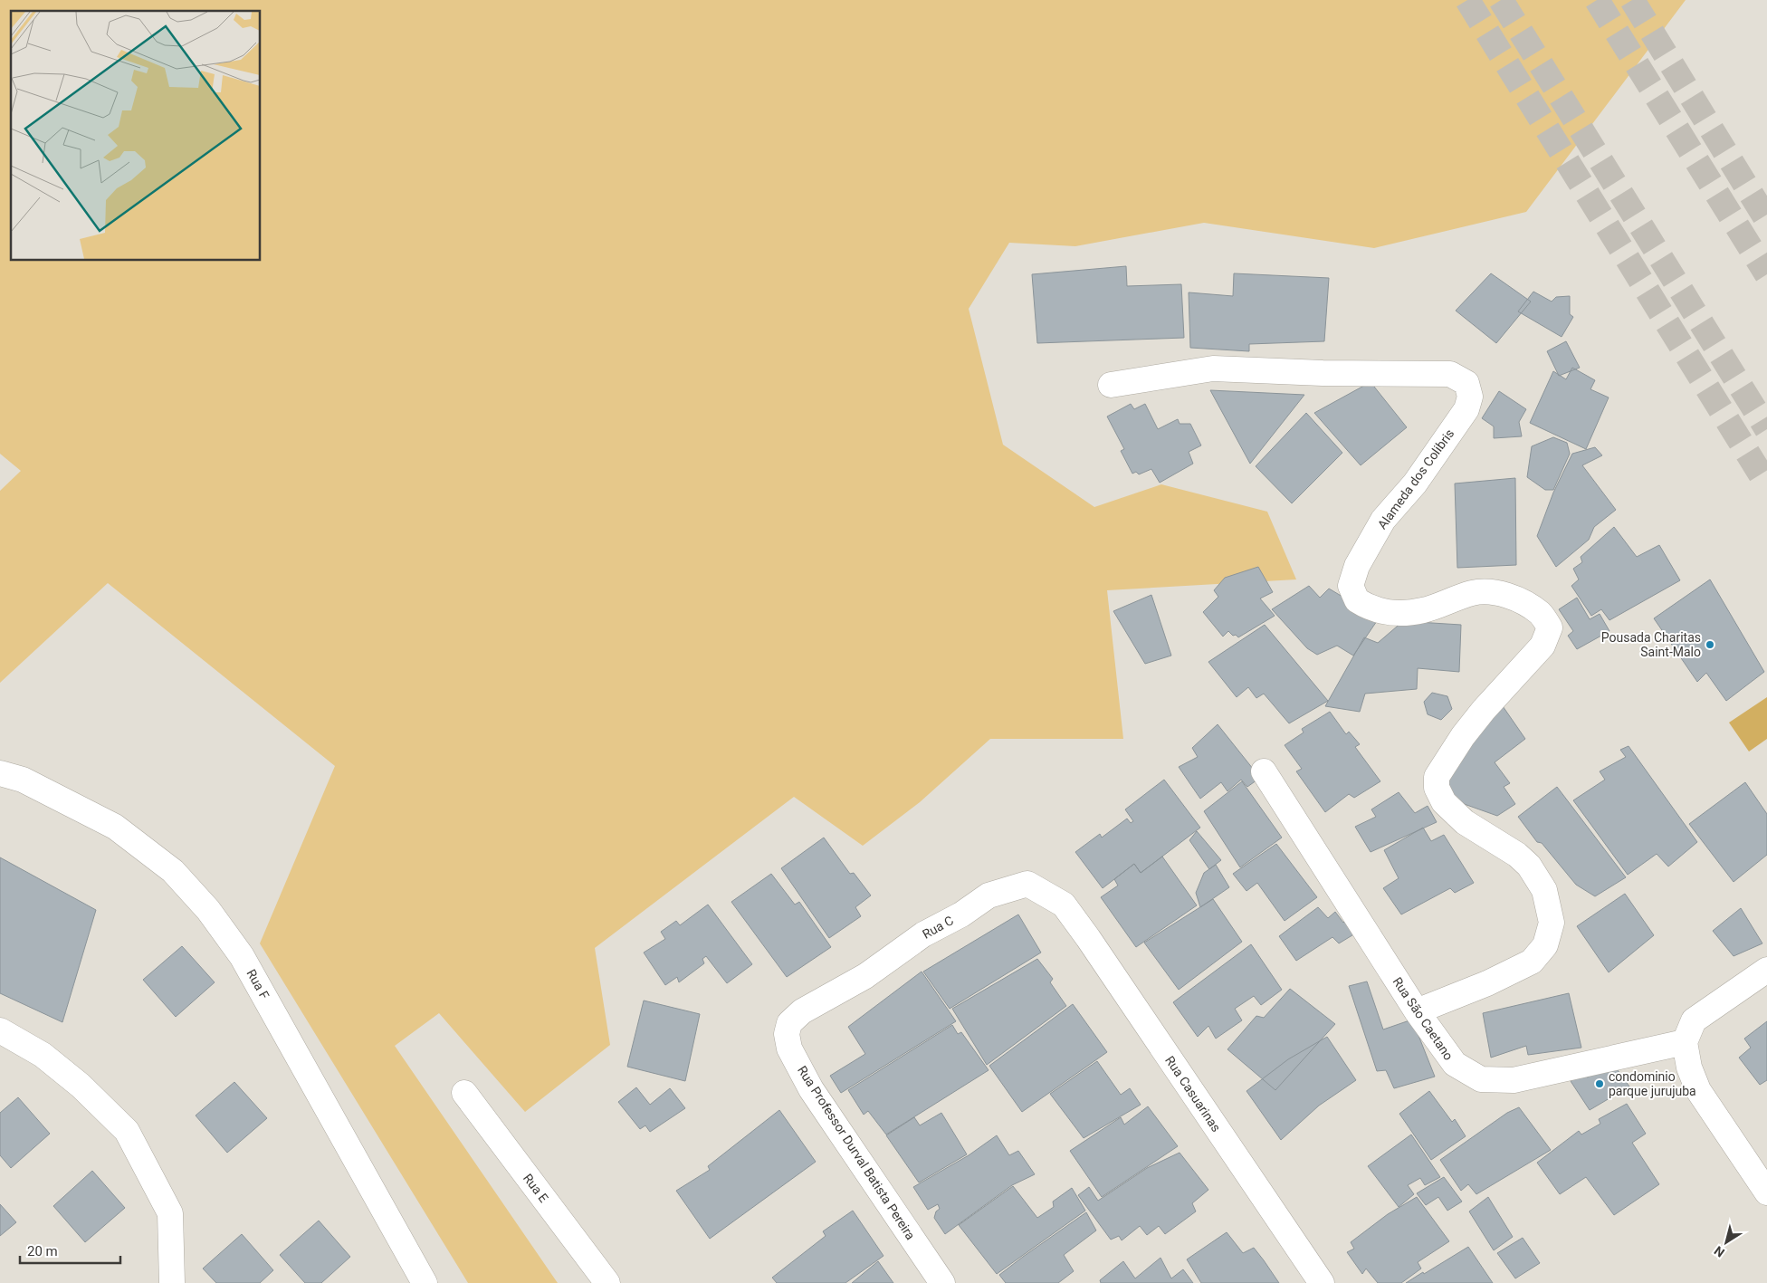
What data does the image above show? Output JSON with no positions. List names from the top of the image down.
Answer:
{
  "streets": {
    "street": [
      "Alameda dos Colibris",
      "Rua C",
      "Rua F",
      "Rua São Caetano",
      "Rua Casuarinas",
      "Rua Professor Durval Batista Pereira",
      "Rua E"
    ]
  },
  "crossings": [
    ["Alameda dos Colibris", "Rua São Caetano"],
    ["Rua C", "Rua Casuarinas"],
    ["Rua C", "Rua Professor Durval Batista Pereira"]
  ],
  "places": ["Pousada Charitas Saint-Malo", "condominio parque jurujuba"],
  "scale_bar": "20 m",
  "north": "bottom left"
}
